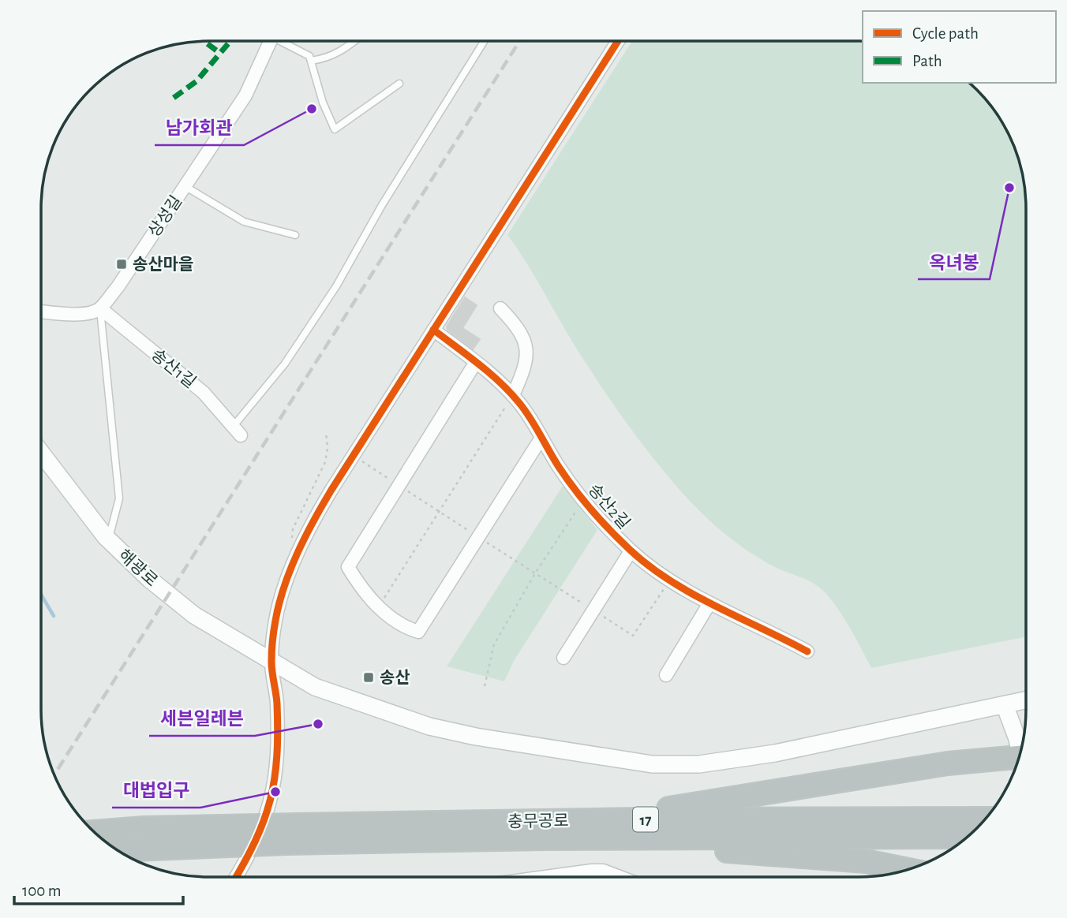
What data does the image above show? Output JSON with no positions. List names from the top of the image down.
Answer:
{
  "streets": {
    "highway": ["17", "충무공로"],
    "main road": ["해광로"],
    "street": ["상성길", "송산1길", "송산2길"]
  },
  "crossings": [
    ["상성길", "송산1길"]
  ],
  "places": {
    "other": [
      "남가회관",
      "옥녀봉",
      "세븐일레븐",
      "대법입구"
    ],
    "transit": ["송산마을", "송산"]
  },
  "legend": ["Cycle path", "Path"],
  "scale_bar": "100 m"
}
